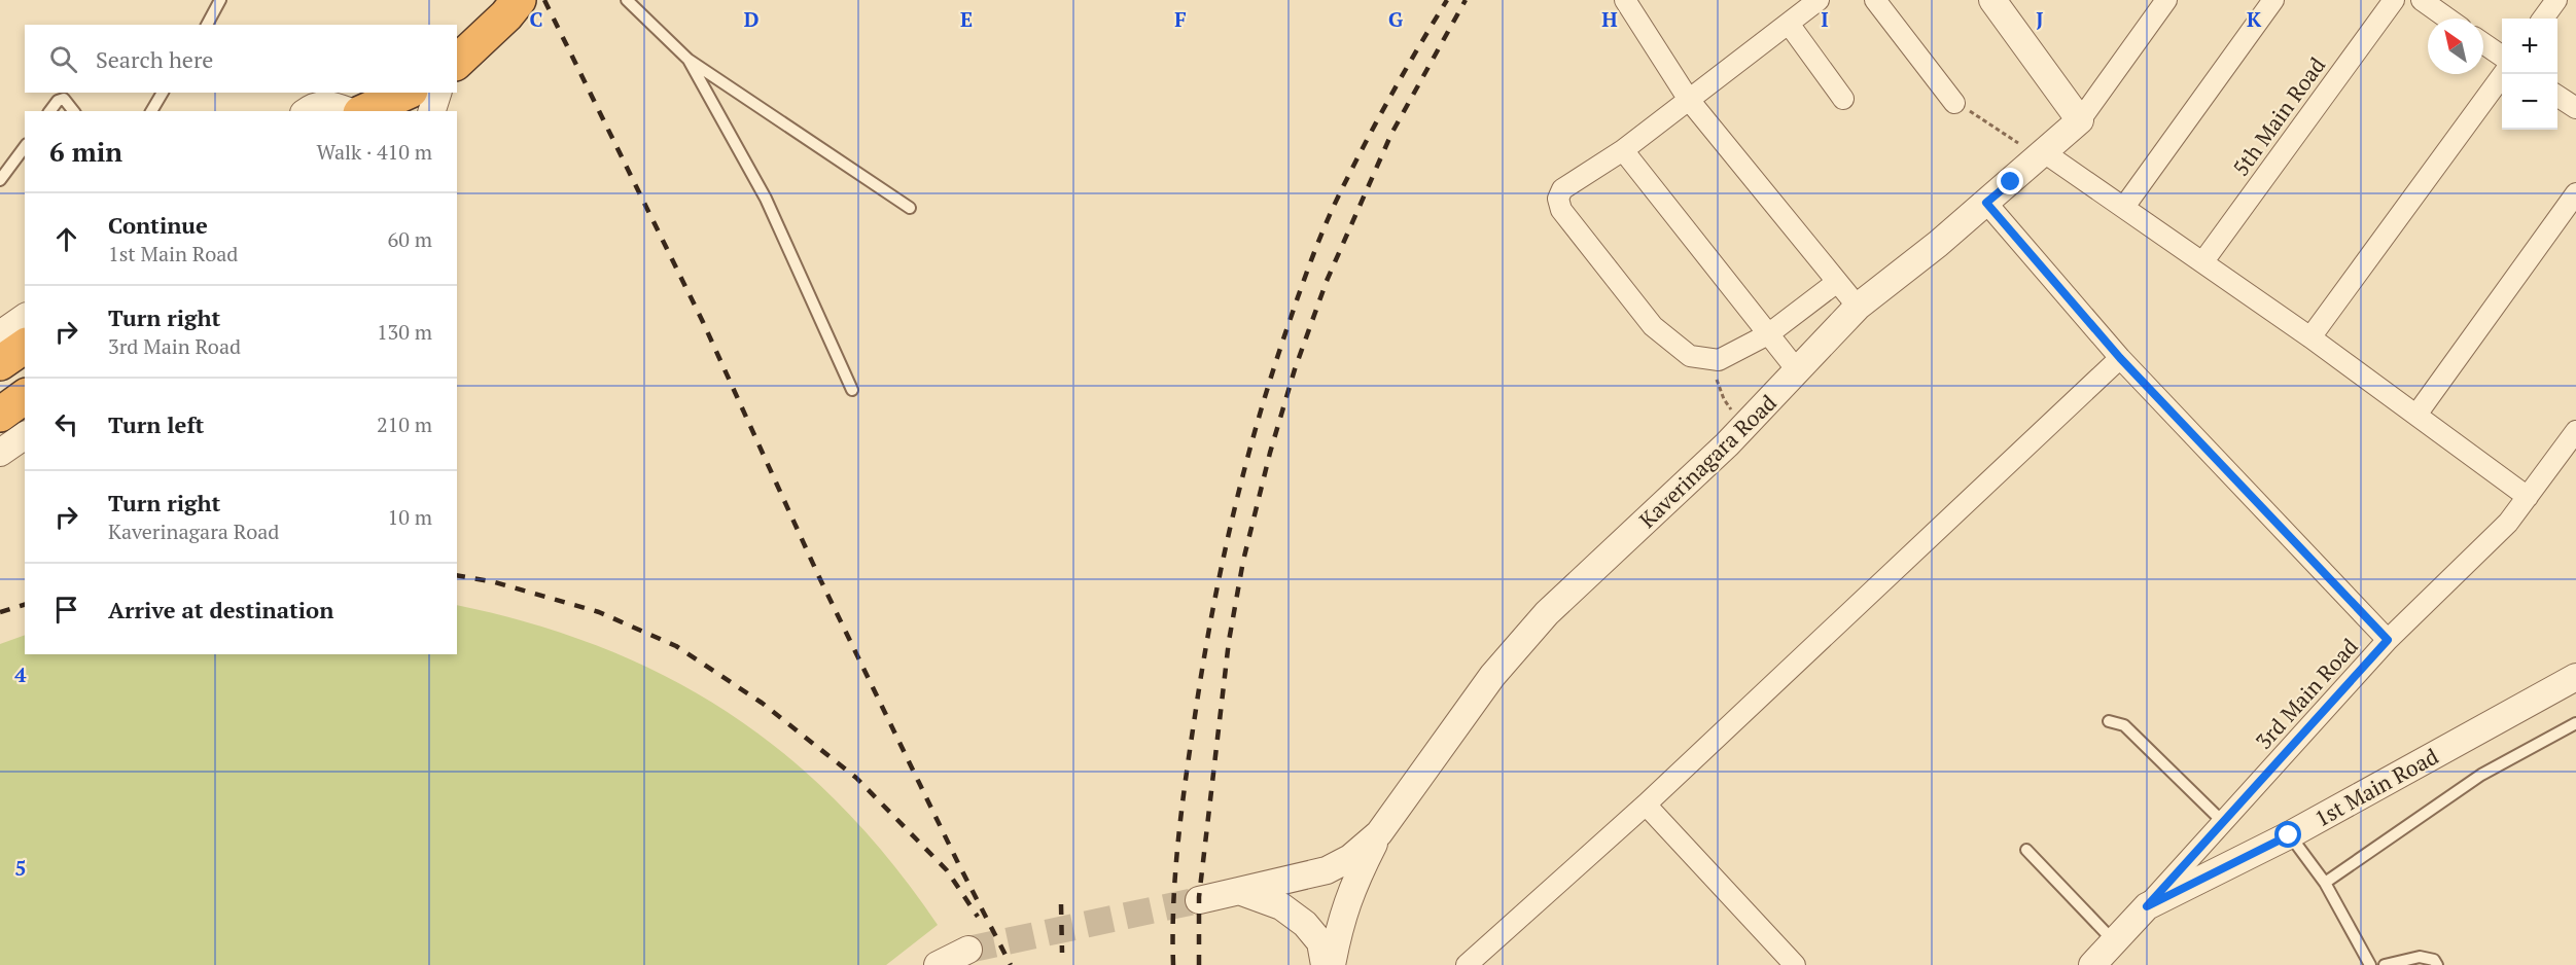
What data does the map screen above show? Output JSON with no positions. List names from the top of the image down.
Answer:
{
  "streets": {
    "street": [
      "5th Main Road",
      "Kaverinagara Road",
      "3rd Main Road",
      "1st Main Road"
    ]
  },
  "crossings": [
    ["3rd Main Road", "1st Main Road"]
  ],
  "north": "top left",
  "page": {
    "map_buttons": ["+", "−"],
    "search": "Search here",
    "heading": ["6 min", "Walk · 410 m"],
    "list": [
      ["Continue", "1st Main Road", "60 m"],
      ["Turn right", "3rd Main Road", "130 m"],
      ["Turn left", "210 m"],
      ["Turn right", "Kaverinagara Road", "10 m"],
      "Arrive at destination"
    ]
  },
  "grid": {
    "columns": [
      "C",
      "D",
      "E",
      "F",
      "G",
      "H",
      "I",
      "J",
      "K"
    ],
    "rows": ["4", "5"]
  }
}
